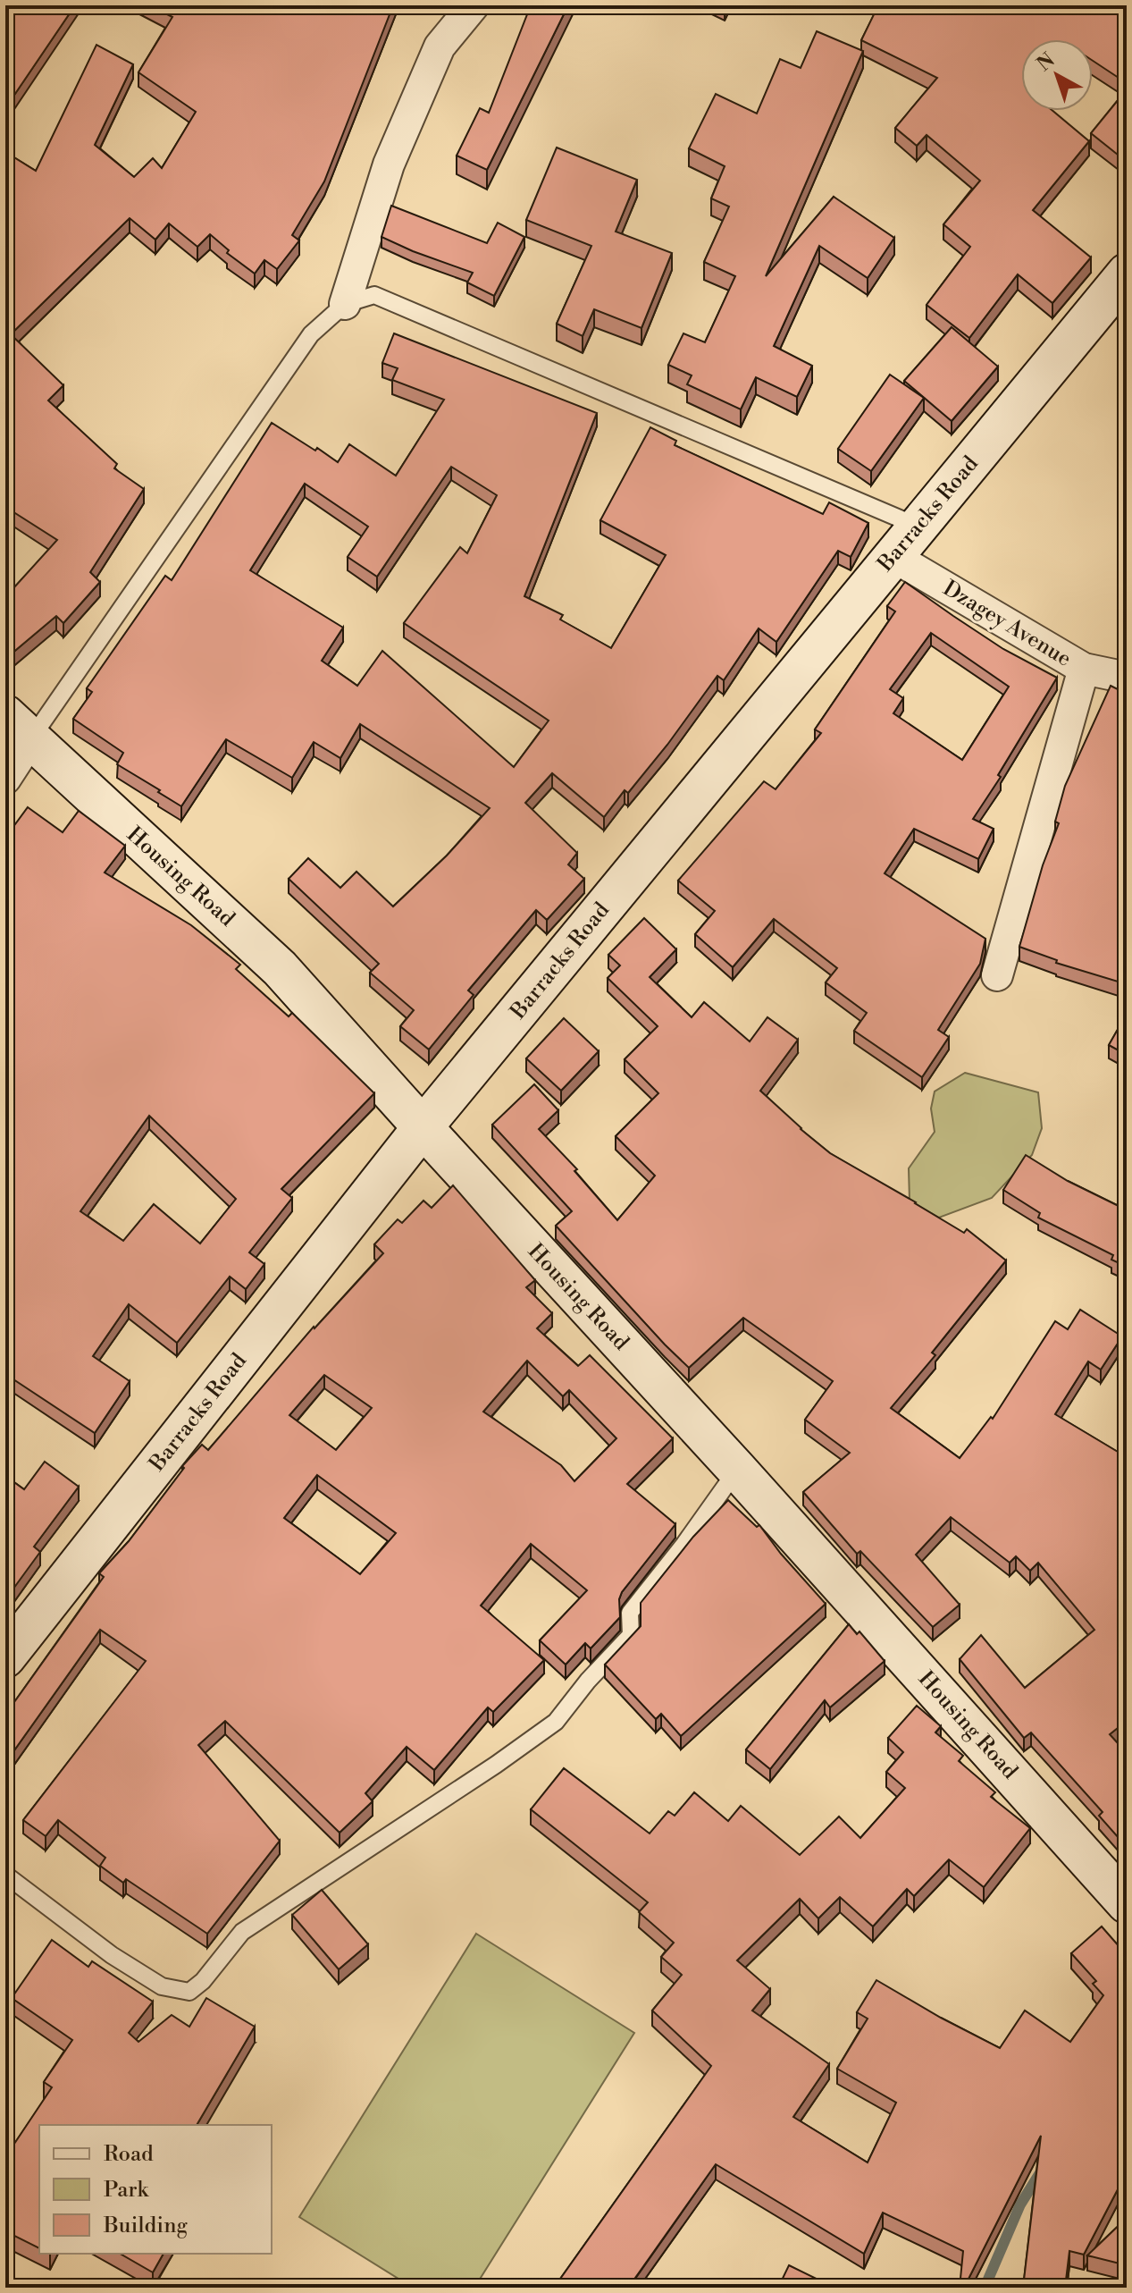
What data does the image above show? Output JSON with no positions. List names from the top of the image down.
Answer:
{
  "streets": {
    "street": ["Barracks Road", "Dzagey Avenue", "Housing Road"]
  },
  "crossings": [
    ["Barracks Road", "Dzagey Avenue"],
    ["Barracks Road", "Housing Road"]
  ],
  "legend": ["Road", "Park", "Building"],
  "north": "top left"
}
